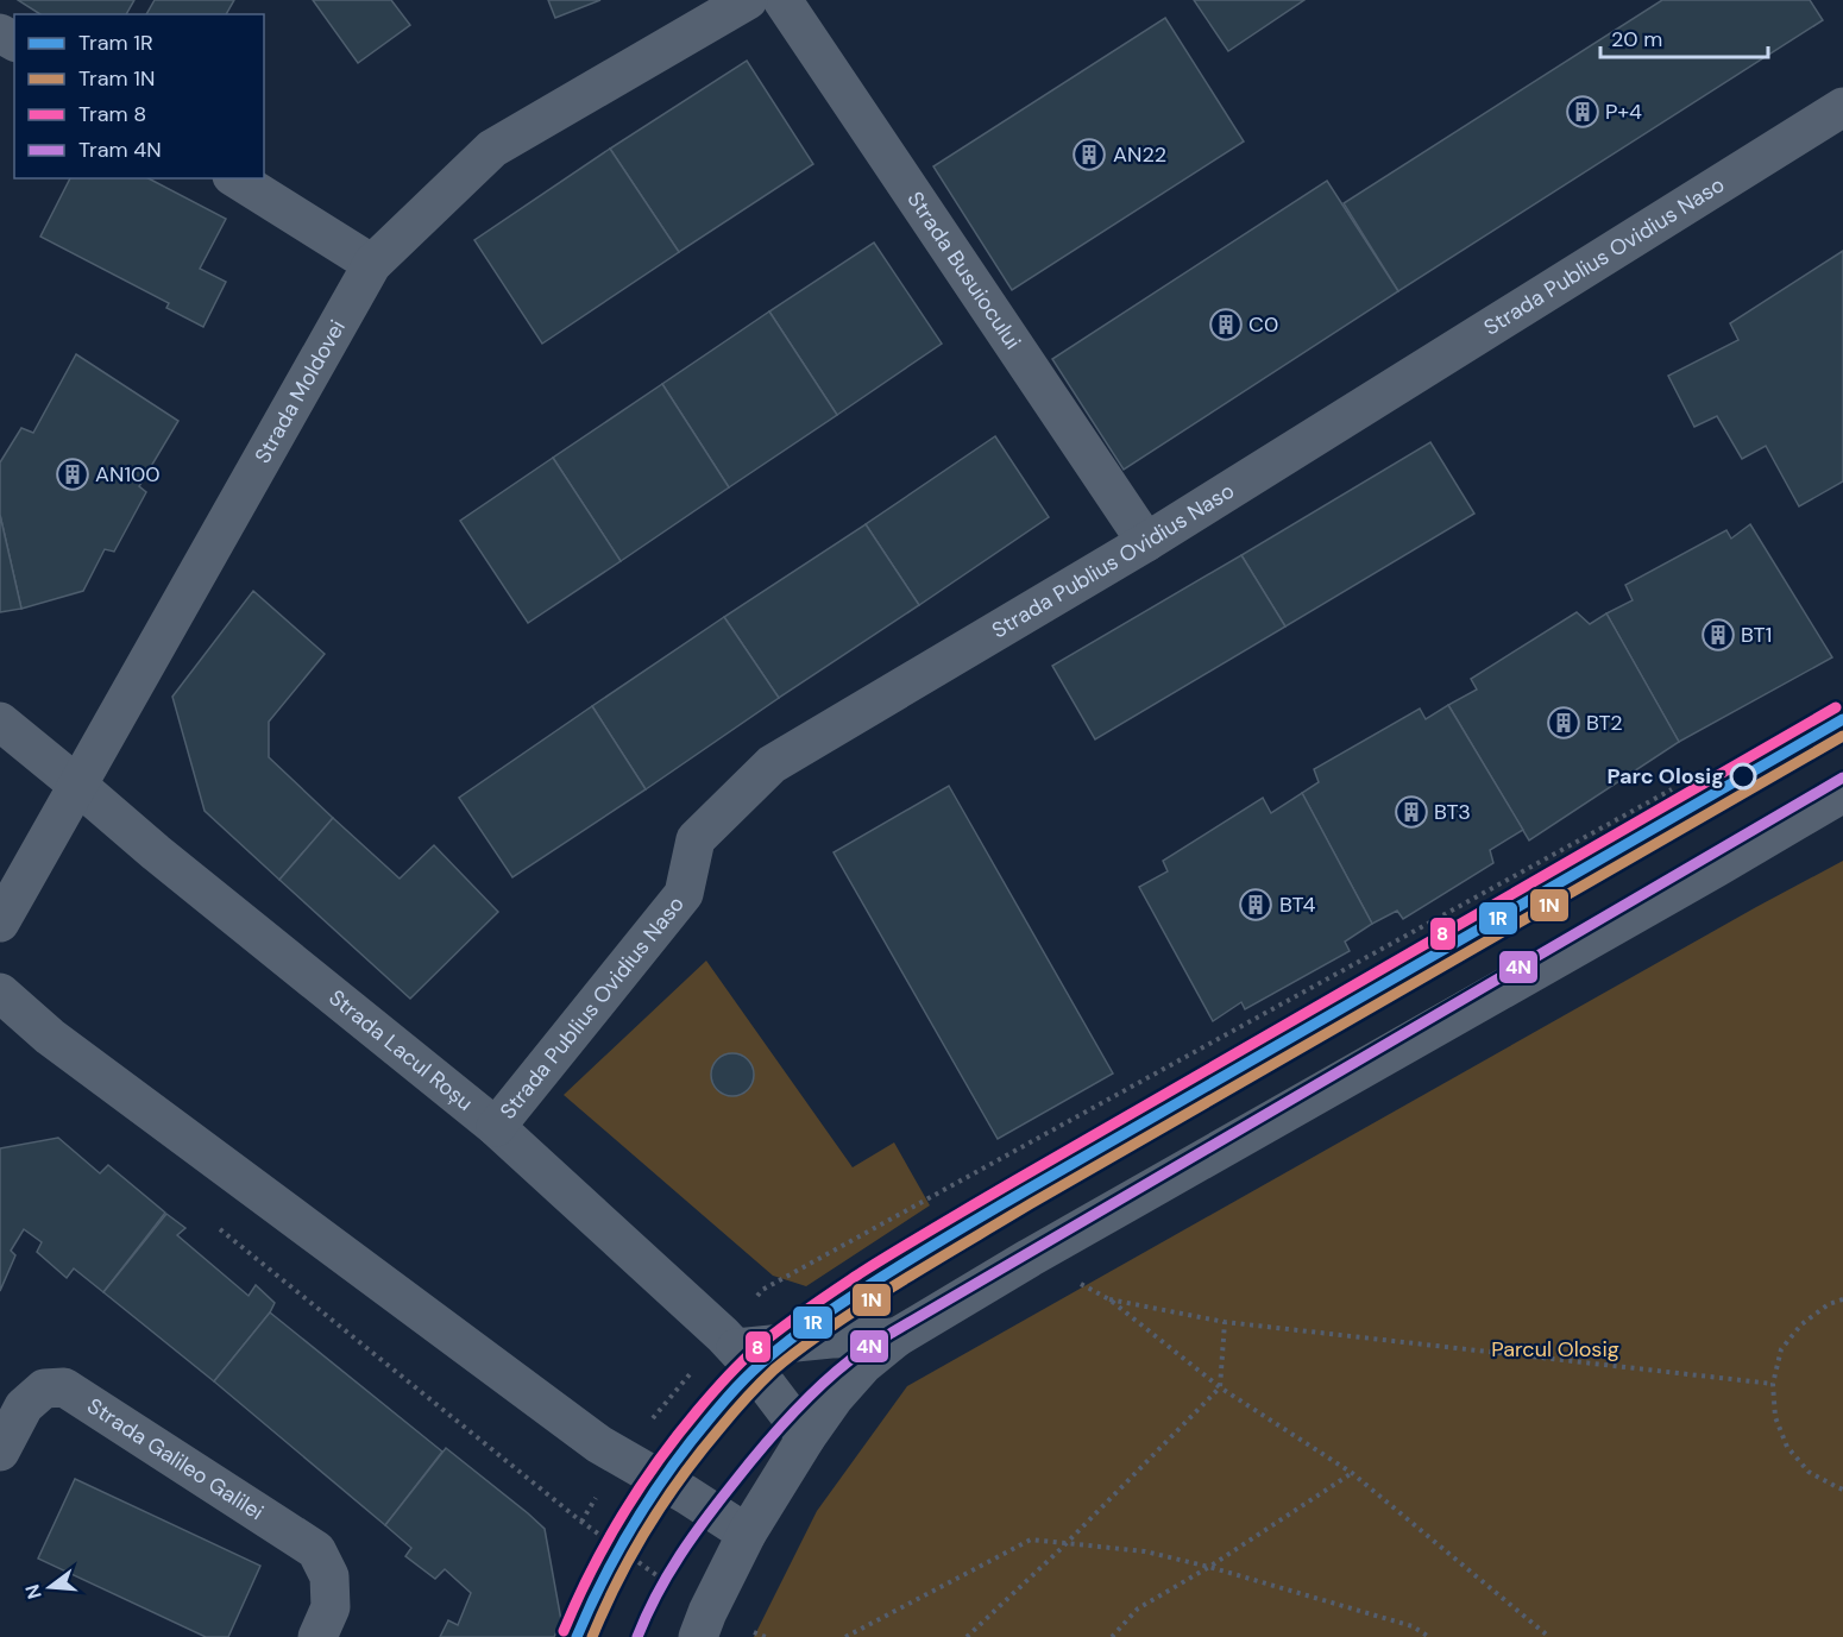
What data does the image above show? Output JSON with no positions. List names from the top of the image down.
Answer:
{
  "streets": {
    "street": [
      "Strada Publius Ovidius Naso",
      "Strada Busuiocului",
      "Strada Moldovei",
      "Strada Lacul Roșu",
      "Strada Galileo Galilei"
    ]
  },
  "crossings": [
    ["Strada Publius Ovidius Naso", "Strada Busuiocului"],
    ["Strada Publius Ovidius Naso", "Strada Lacul Roșu"],
    ["Strada Moldovei", "Strada Lacul Roșu"]
  ],
  "parks": ["Parcul Olosig"],
  "places": {
    "building": [
      "P+4",
      "AN22",
      "C0",
      "AN100",
      "BT1",
      "BT2",
      "BT3",
      "BT4"
    ],
    "other": ["Parc Olosig"]
  },
  "lines": [
    "tram line 8",
    "tram line 1R",
    "tram line 1N",
    "tram line 4N"
  ],
  "legend": [
    "Tram 1R",
    "Tram 1N",
    "Tram 8",
    "Tram 4N"
  ],
  "scale_bar": "20 m",
  "north": "left"
}
